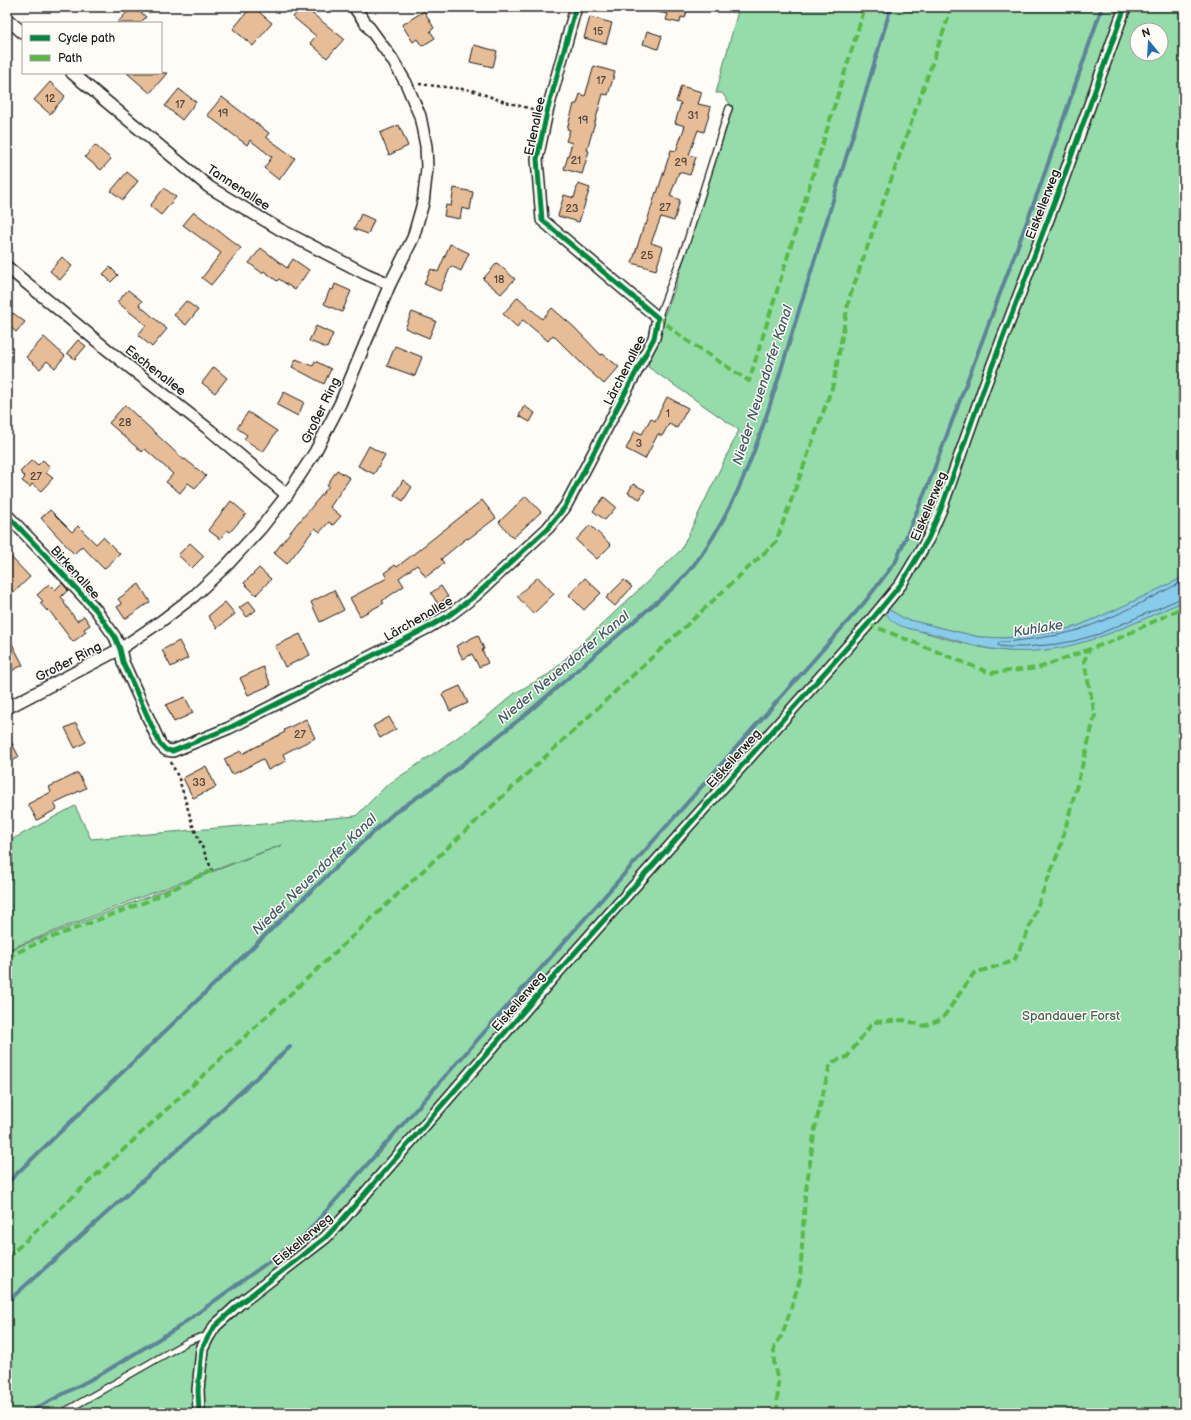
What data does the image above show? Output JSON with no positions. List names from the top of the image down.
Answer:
{
  "streets": {
    "street": [
      "Erlenallee",
      "Tannenallee",
      "Eiskellerweg",
      "Eschenallee",
      "Lärchenallee",
      "Großer Ring",
      "Birkenallee"
    ]
  },
  "crossings": [
    ["Erlenallee", "Lärchenallee"],
    ["Tannenallee", "Großer Ring"],
    ["Eschenallee", "Großer Ring"],
    ["Großer Ring", "Birkenallee"]
  ],
  "water": ["Nieder Neuendorfer Kanal", "Kuhlake"],
  "parks": ["Spandauer Forst"],
  "house_numbers": [
    "15",
    "17",
    "12",
    "17",
    "19",
    "31",
    "19",
    "21",
    "29",
    "27",
    "23",
    "25",
    "18",
    "1",
    "28",
    "3",
    "27",
    "27",
    "33"
  ],
  "legend": ["Cycle path", "Path"],
  "north": "top"
}
